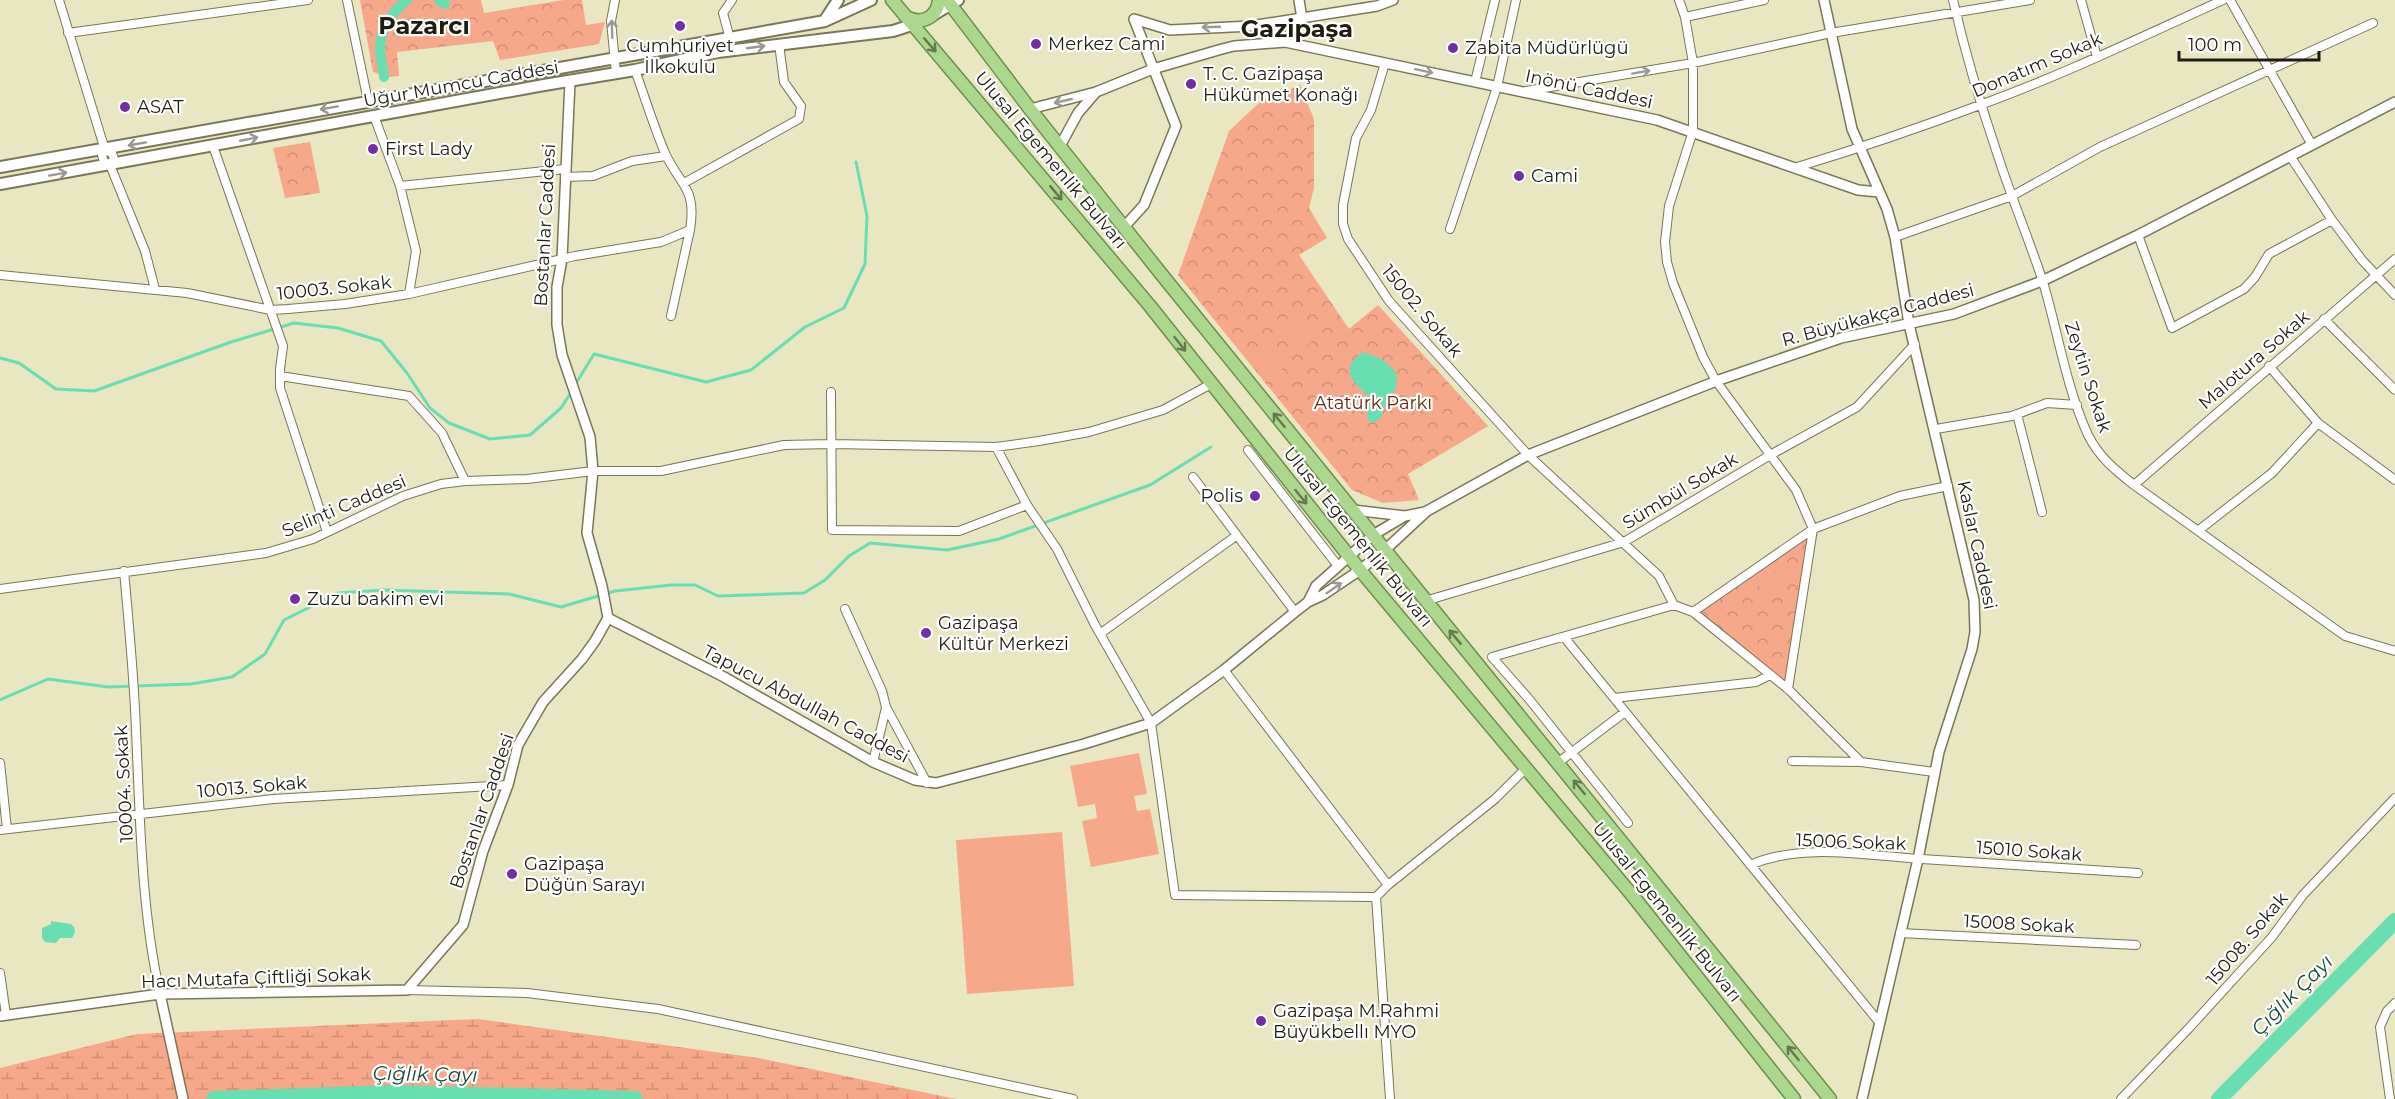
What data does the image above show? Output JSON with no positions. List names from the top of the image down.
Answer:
{
  "streets": {
    "highway": ["Ulusal Egemenlik Bulvarı"],
    "main road": ["Uğur Mumcu Caddesi"],
    "street": [
      "Donatım Sokak",
      "Inönü Caddesi",
      "Bostanlar Caddesi",
      "10003. Sokak",
      "15002. Sokak",
      "R. Büyükakça Caddesi",
      "Malotura Sokak",
      "Zeytin Sokak",
      "Sümbül Sokak",
      "Selinti Caddesi",
      "Kaslar Caddesi",
      "Tapucu Abdullah Caddesi",
      "10004. Sokak",
      "10013. Sokak",
      "15006 Sokak",
      "15010 Sokak",
      "15008 Sokak",
      "15008. Sokak",
      "Hacı Mutafa Çiftliği Sokak"
    ]
  },
  "crossings": [
    ["Donatım Sokak", "Inönü Caddesi"],
    ["Donatım Sokak", "Zeytin Sokak"],
    ["Donatım Sokak", "Kaslar Caddesi"],
    ["Uğur Mumcu Caddesi", "Ulusal Egemenlik Bulvarı"],
    ["Uğur Mumcu Caddesi", "Bostanlar Caddesi"],
    ["Inönü Caddesi", "Ulusal Egemenlik Bulvarı"],
    ["Inönü Caddesi", "15002. Sokak"],
    ["Inönü Caddesi", "Kaslar Caddesi"],
    ["Ulusal Egemenlik Bulvarı", "R. Büyükakça Caddesi"],
    ["Ulusal Egemenlik Bulvarı", "Sümbül Sokak"],
    ["Ulusal Egemenlik Bulvarı", "Selinti Caddesi"],
    ["Ulusal Egemenlik Bulvarı", "Tapucu Abdullah Caddesi"],
    ["Bostanlar Caddesi", "10003. Sokak"],
    ["Bostanlar Caddesi", "Selinti Caddesi"],
    ["Bostanlar Caddesi", "Tapucu Abdullah Caddesi"],
    ["Bostanlar Caddesi", "10013. Sokak"],
    ["Bostanlar Caddesi", "Hacı Mutafa Çiftliği Sokak"],
    ["15002. Sokak", "R. Büyükakça Caddesi"],
    ["15002. Sokak", "Sümbül Sokak"],
    ["R. Büyükakça Caddesi", "Zeytin Sokak"],
    ["R. Büyükakça Caddesi", "Kaslar Caddesi"],
    ["R. Büyükakça Caddesi", "Tapucu Abdullah Caddesi"],
    ["Malotura Sokak", "Zeytin Sokak"],
    ["Sümbül Sokak", "Kaslar Caddesi"],
    ["Selinti Caddesi", "10004. Sokak"],
    ["Kaslar Caddesi", "15006 Sokak"],
    ["Kaslar Caddesi", "15010 Sokak"],
    ["Kaslar Caddesi", "15008 Sokak"],
    ["10004. Sokak", "10013. Sokak"],
    ["10004. Sokak", "Hacı Mutafa Çiftliği Sokak"],
    ["15006 Sokak", "15010 Sokak"]
  ],
  "districts": ["Pazarcı", "Gazipaşa"],
  "water": ["Çığlık Çayı"],
  "parks": ["Atatürk Parkı"],
  "places": [
    "Cumhuriyet İlkokulu",
    "Merkez Cami",
    "Zabita Müdürlügü",
    "T. C. Gazipaşa Hükümet Konağı",
    "ASAT",
    "First Lady",
    "Cami",
    "Polis",
    "Zuzu bakim evi",
    "Gazipaşa Kültür Merkezi",
    "Gazipaşa Düğün Sarayı",
    "Gazipaşa M.Rahmi Büyükbellı MYO"
  ],
  "scale_bar": "100 m"
}
